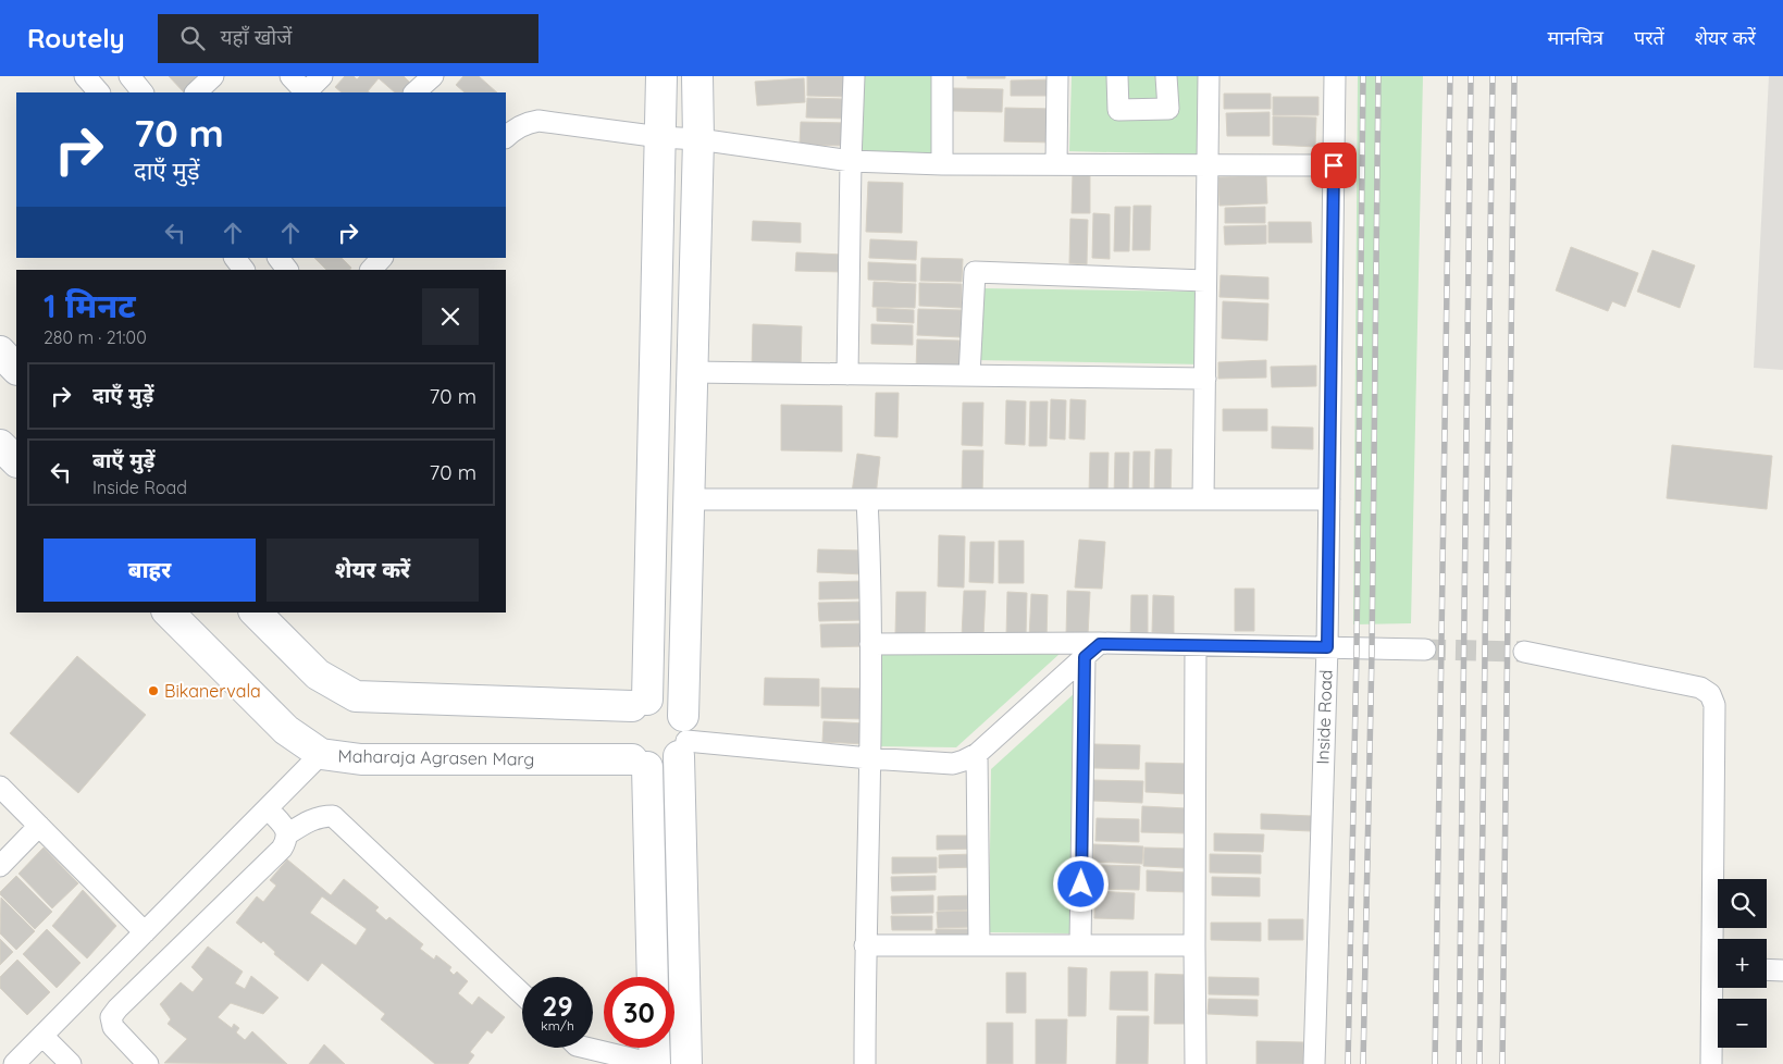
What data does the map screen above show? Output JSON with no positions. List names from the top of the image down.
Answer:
{
  "streets": {
    "street": ["Inside Road", "Maharaja Agrasen Marg"]
  },
  "places": ["Bikanervala"],
  "page": {
    "header": "Routely",
    "search": "यहाँ खोजें",
    "nav": ["मानचित्र", "परतें", "शेयर करें"],
    "turn": ["70 m", "दाएँ मुड़ें"],
    "heading": ["1 मिनट", "280 m · 21:00"],
    "list": [
      {
        "name": "दाएँ मुड़ें",
        "value": "70 m"
      },
      {
        "name": "बाएँ मुड़ें",
        "note": "Inside Road",
        "value": "70 m"
      }
    ],
    "buttons": ["बाहर", "शेयर करें"],
    "map_buttons": ["+", "−"],
    "speed": "29 km/h",
    "limit": "30"
  }
}
